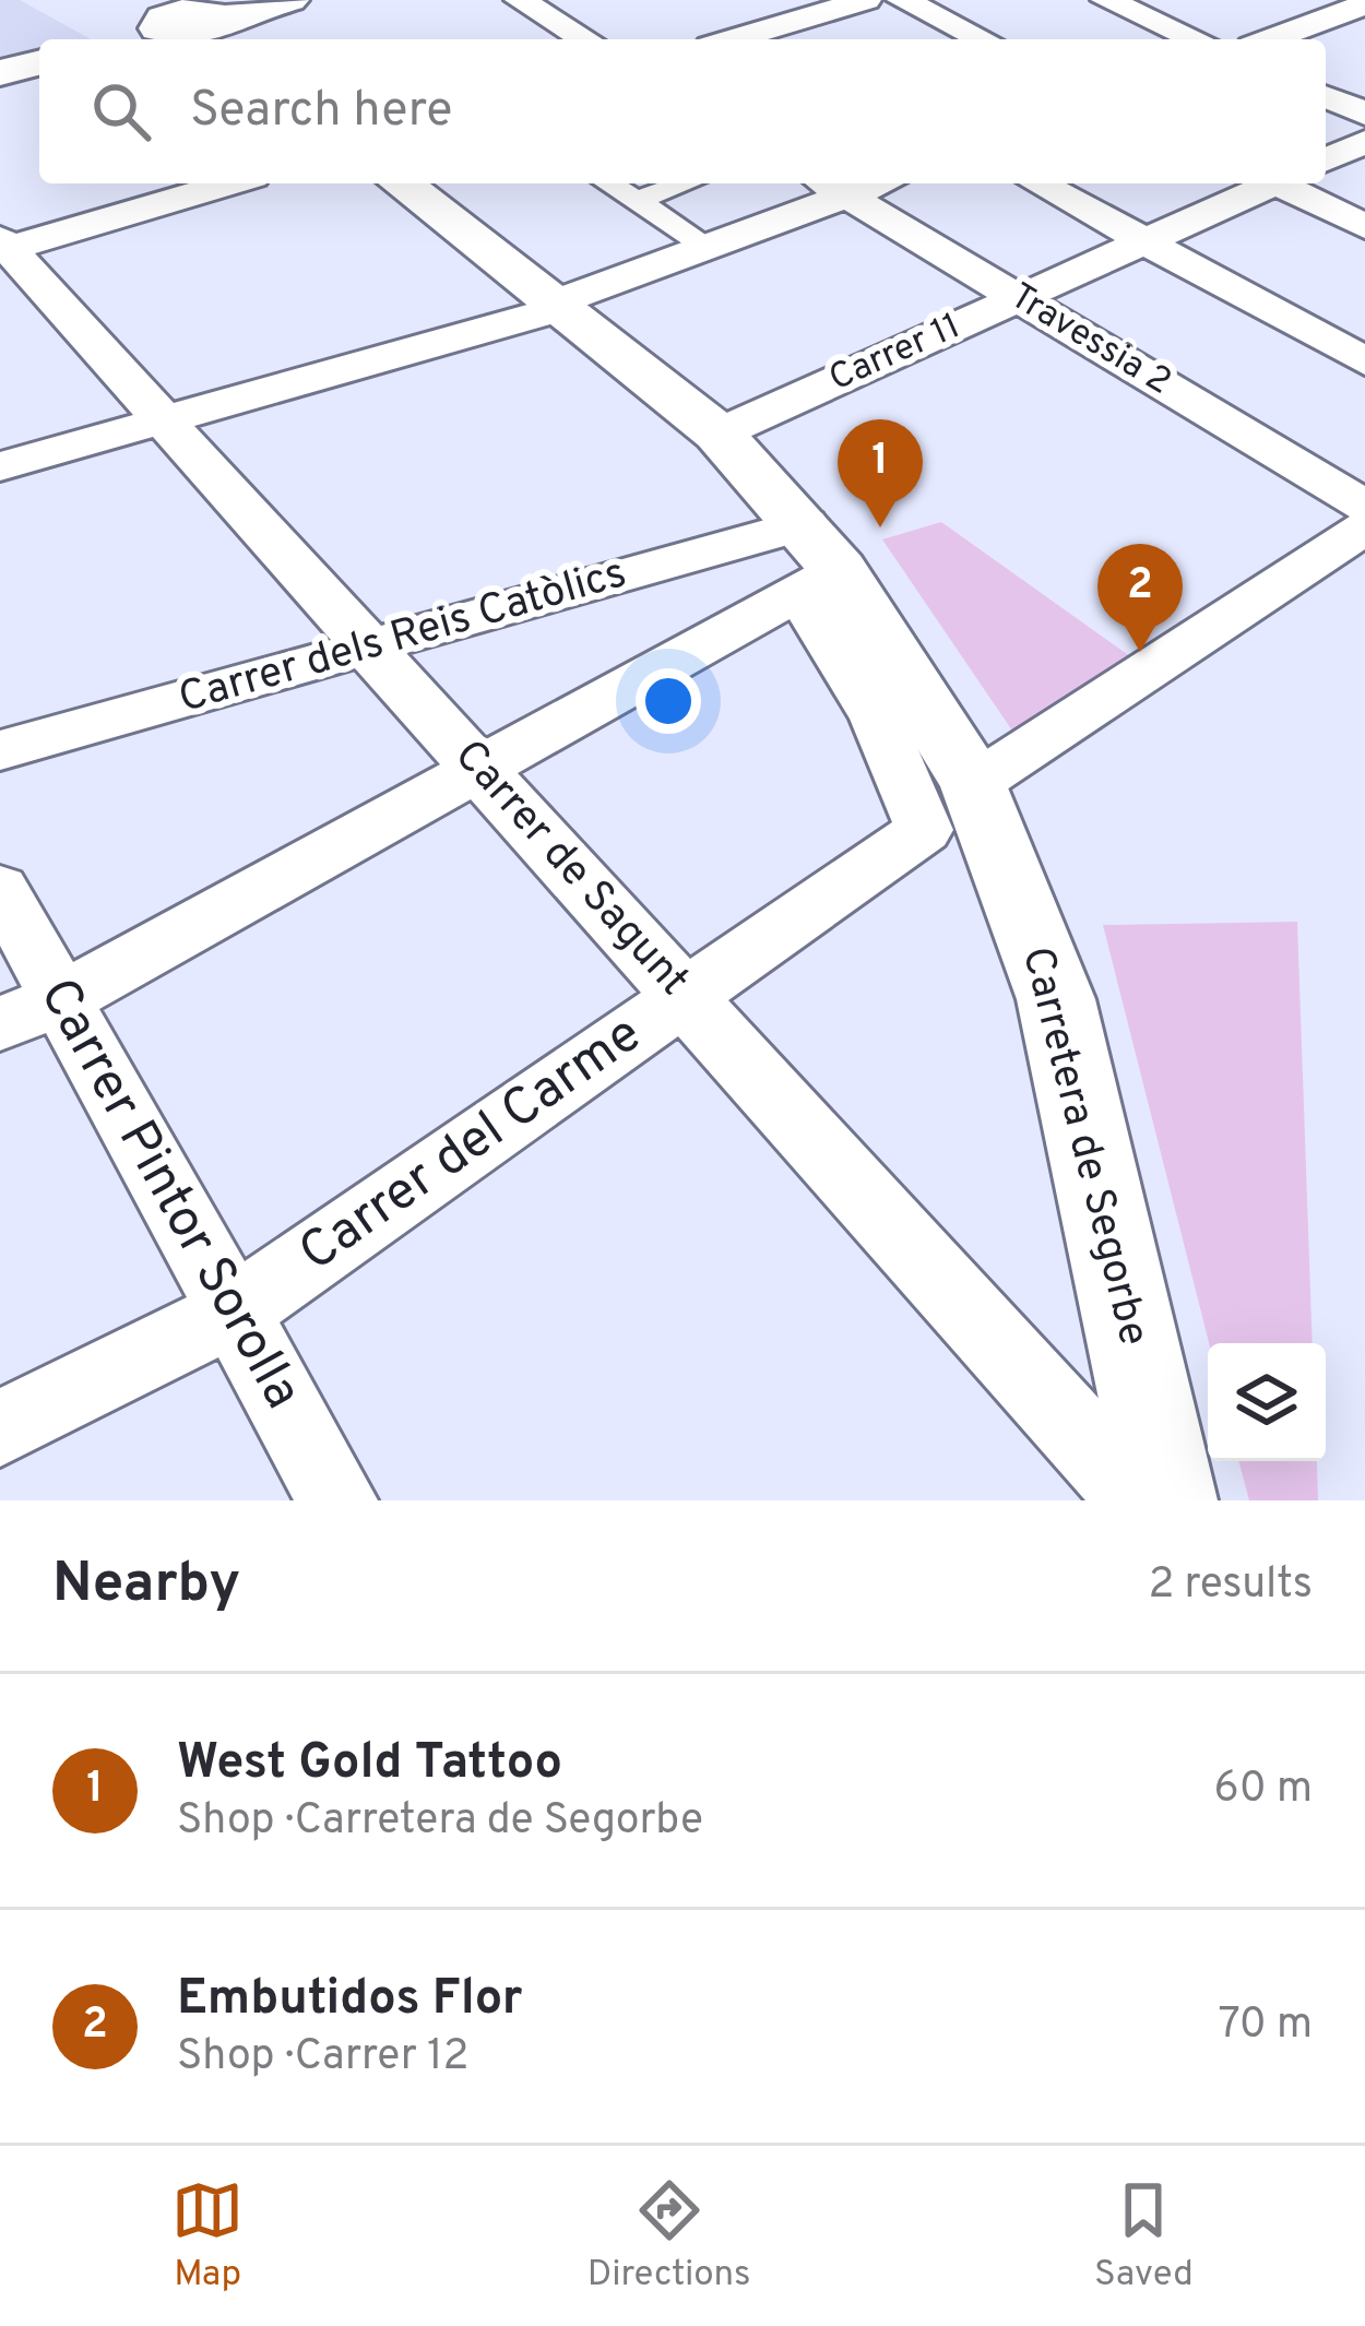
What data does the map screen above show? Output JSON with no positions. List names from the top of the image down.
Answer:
{
  "streets": {
    "street": [
      "Travessia 2",
      "Carrer 11",
      "Carrer dels Reis Catòlics",
      "Carrer de Sagunt",
      "Carrer del Carme",
      "Carretera de Segorbe",
      "Carrer Pintor Sorolla"
    ]
  },
  "crossings": [
    ["Travessia 2", "Carrer 11"],
    ["Carrer 11", "Carretera de Segorbe"],
    ["Carrer dels Reis Catòlics", "Carrer de Sagunt"],
    ["Carrer dels Reis Catòlics", "Carretera de Segorbe"],
    ["Carrer de Sagunt", "Carrer del Carme"],
    ["Carrer del Carme", "Carretera de Segorbe"],
    ["Carrer del Carme", "Carrer Pintor Sorolla"]
  ],
  "page": {
    "search": "Search here",
    "pins": ["1", "2"],
    "heading": ["Nearby", "2 results"],
    "list": [
      {
        "mark": "1",
        "name": "West Gold Tattoo",
        "note": "Shop · Carretera de Segorbe",
        "value": "60 m"
      },
      {
        "mark": "2",
        "name": "Embutidos Flor",
        "note": "Shop · Carrer 12",
        "value": "70 m"
      }
    ],
    "nav": ["Map", "Directions", "Saved"]
  }
}
